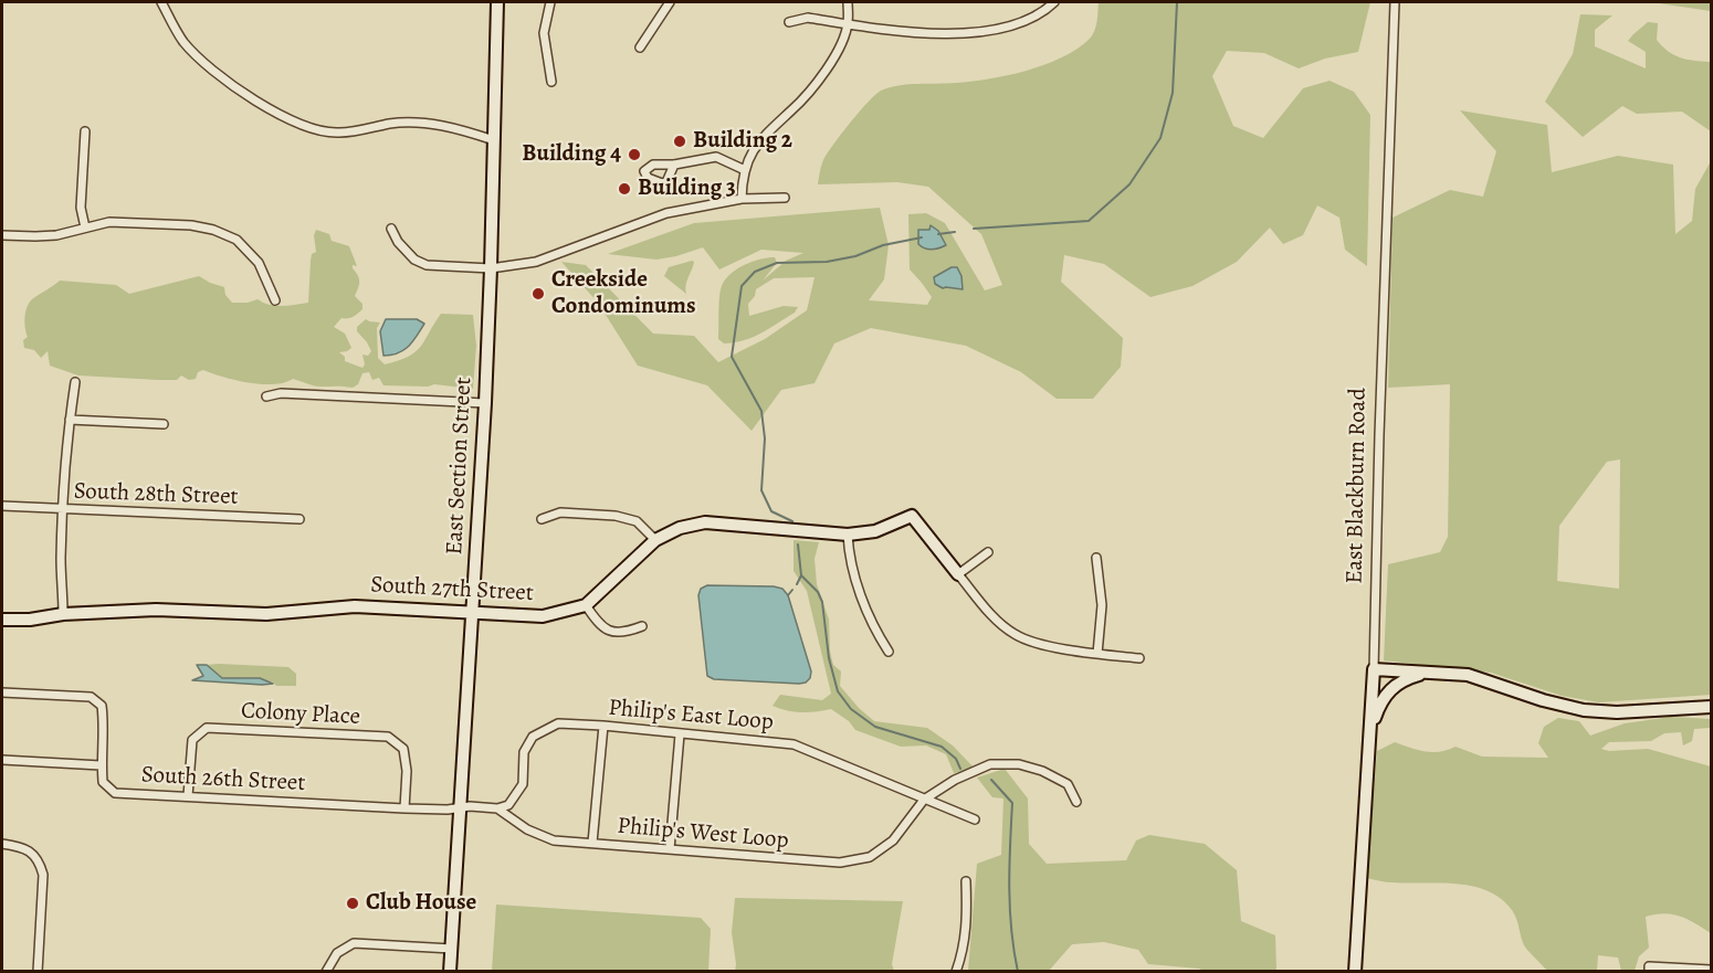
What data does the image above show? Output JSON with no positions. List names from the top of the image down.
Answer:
{
  "streets": {
    "street": [
      "East Section Street",
      "East Blackburn Road",
      "South 28th Street",
      "South 27th Street",
      "Colony Place",
      "Philip's East Loop",
      "South 26th Street",
      "Philip's West Loop"
    ]
  },
  "crossings": [
    ["East Section Street", "South 27th Street"],
    ["East Section Street", "South 26th Street"],
    ["Colony Place", "South 26th Street"],
    ["Philip's East Loop", "Philip's West Loop"]
  ],
  "places": [
    "Building 2",
    "Building 4",
    "Building 3",
    "Creekside Condominums",
    "Club House"
  ]
}
